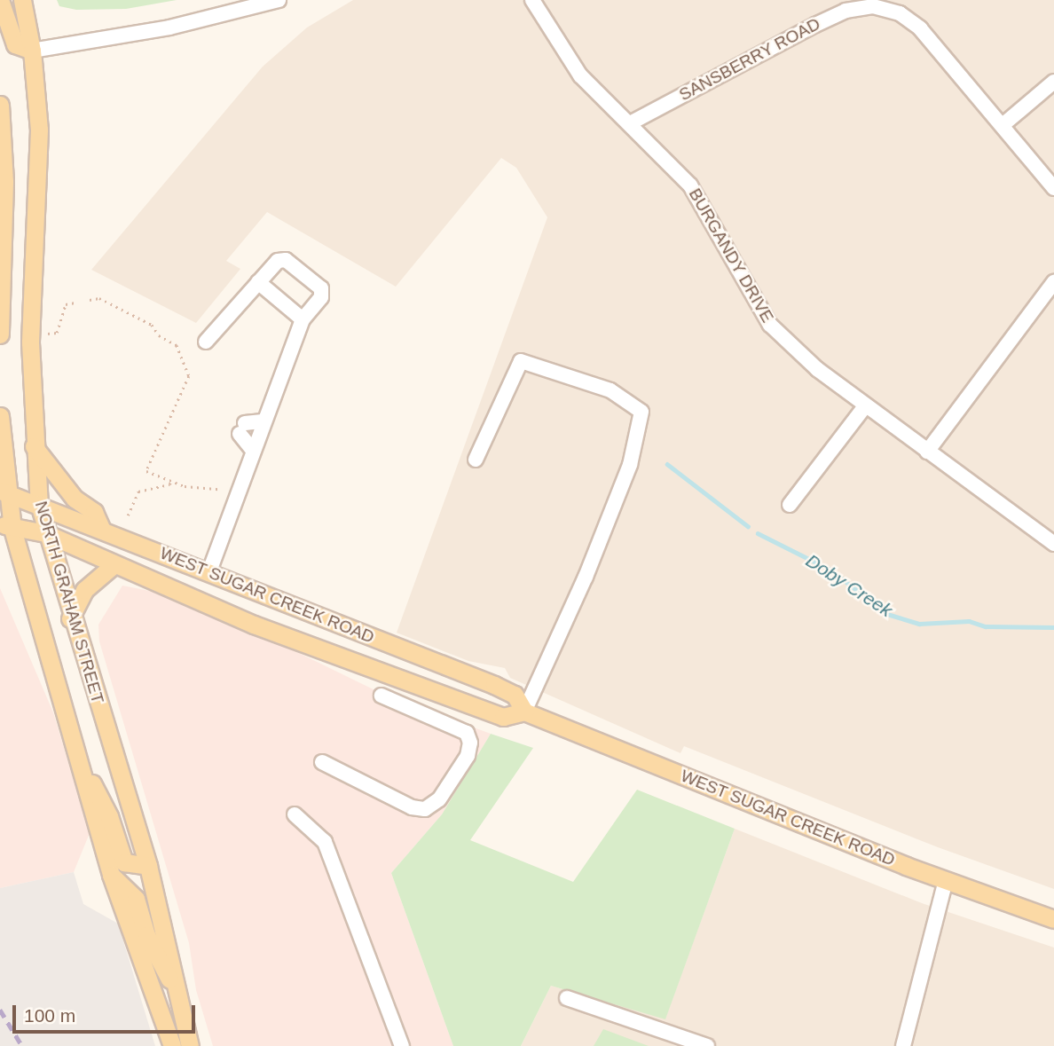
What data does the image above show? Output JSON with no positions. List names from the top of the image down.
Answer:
{
  "streets": {
    "main road": ["WEST SUGAR CREEK ROAD", "NORTH GRAHAM STREET"],
    "street": ["SANSBERRY ROAD", "BURGANDY DRIVE"]
  },
  "crossings": [
    ["SANSBERRY ROAD", "BURGANDY DRIVE"],
    ["WEST SUGAR CREEK ROAD", "NORTH GRAHAM STREET"]
  ],
  "water": ["Doby Creek"],
  "scale_bar": "100 m"
}
